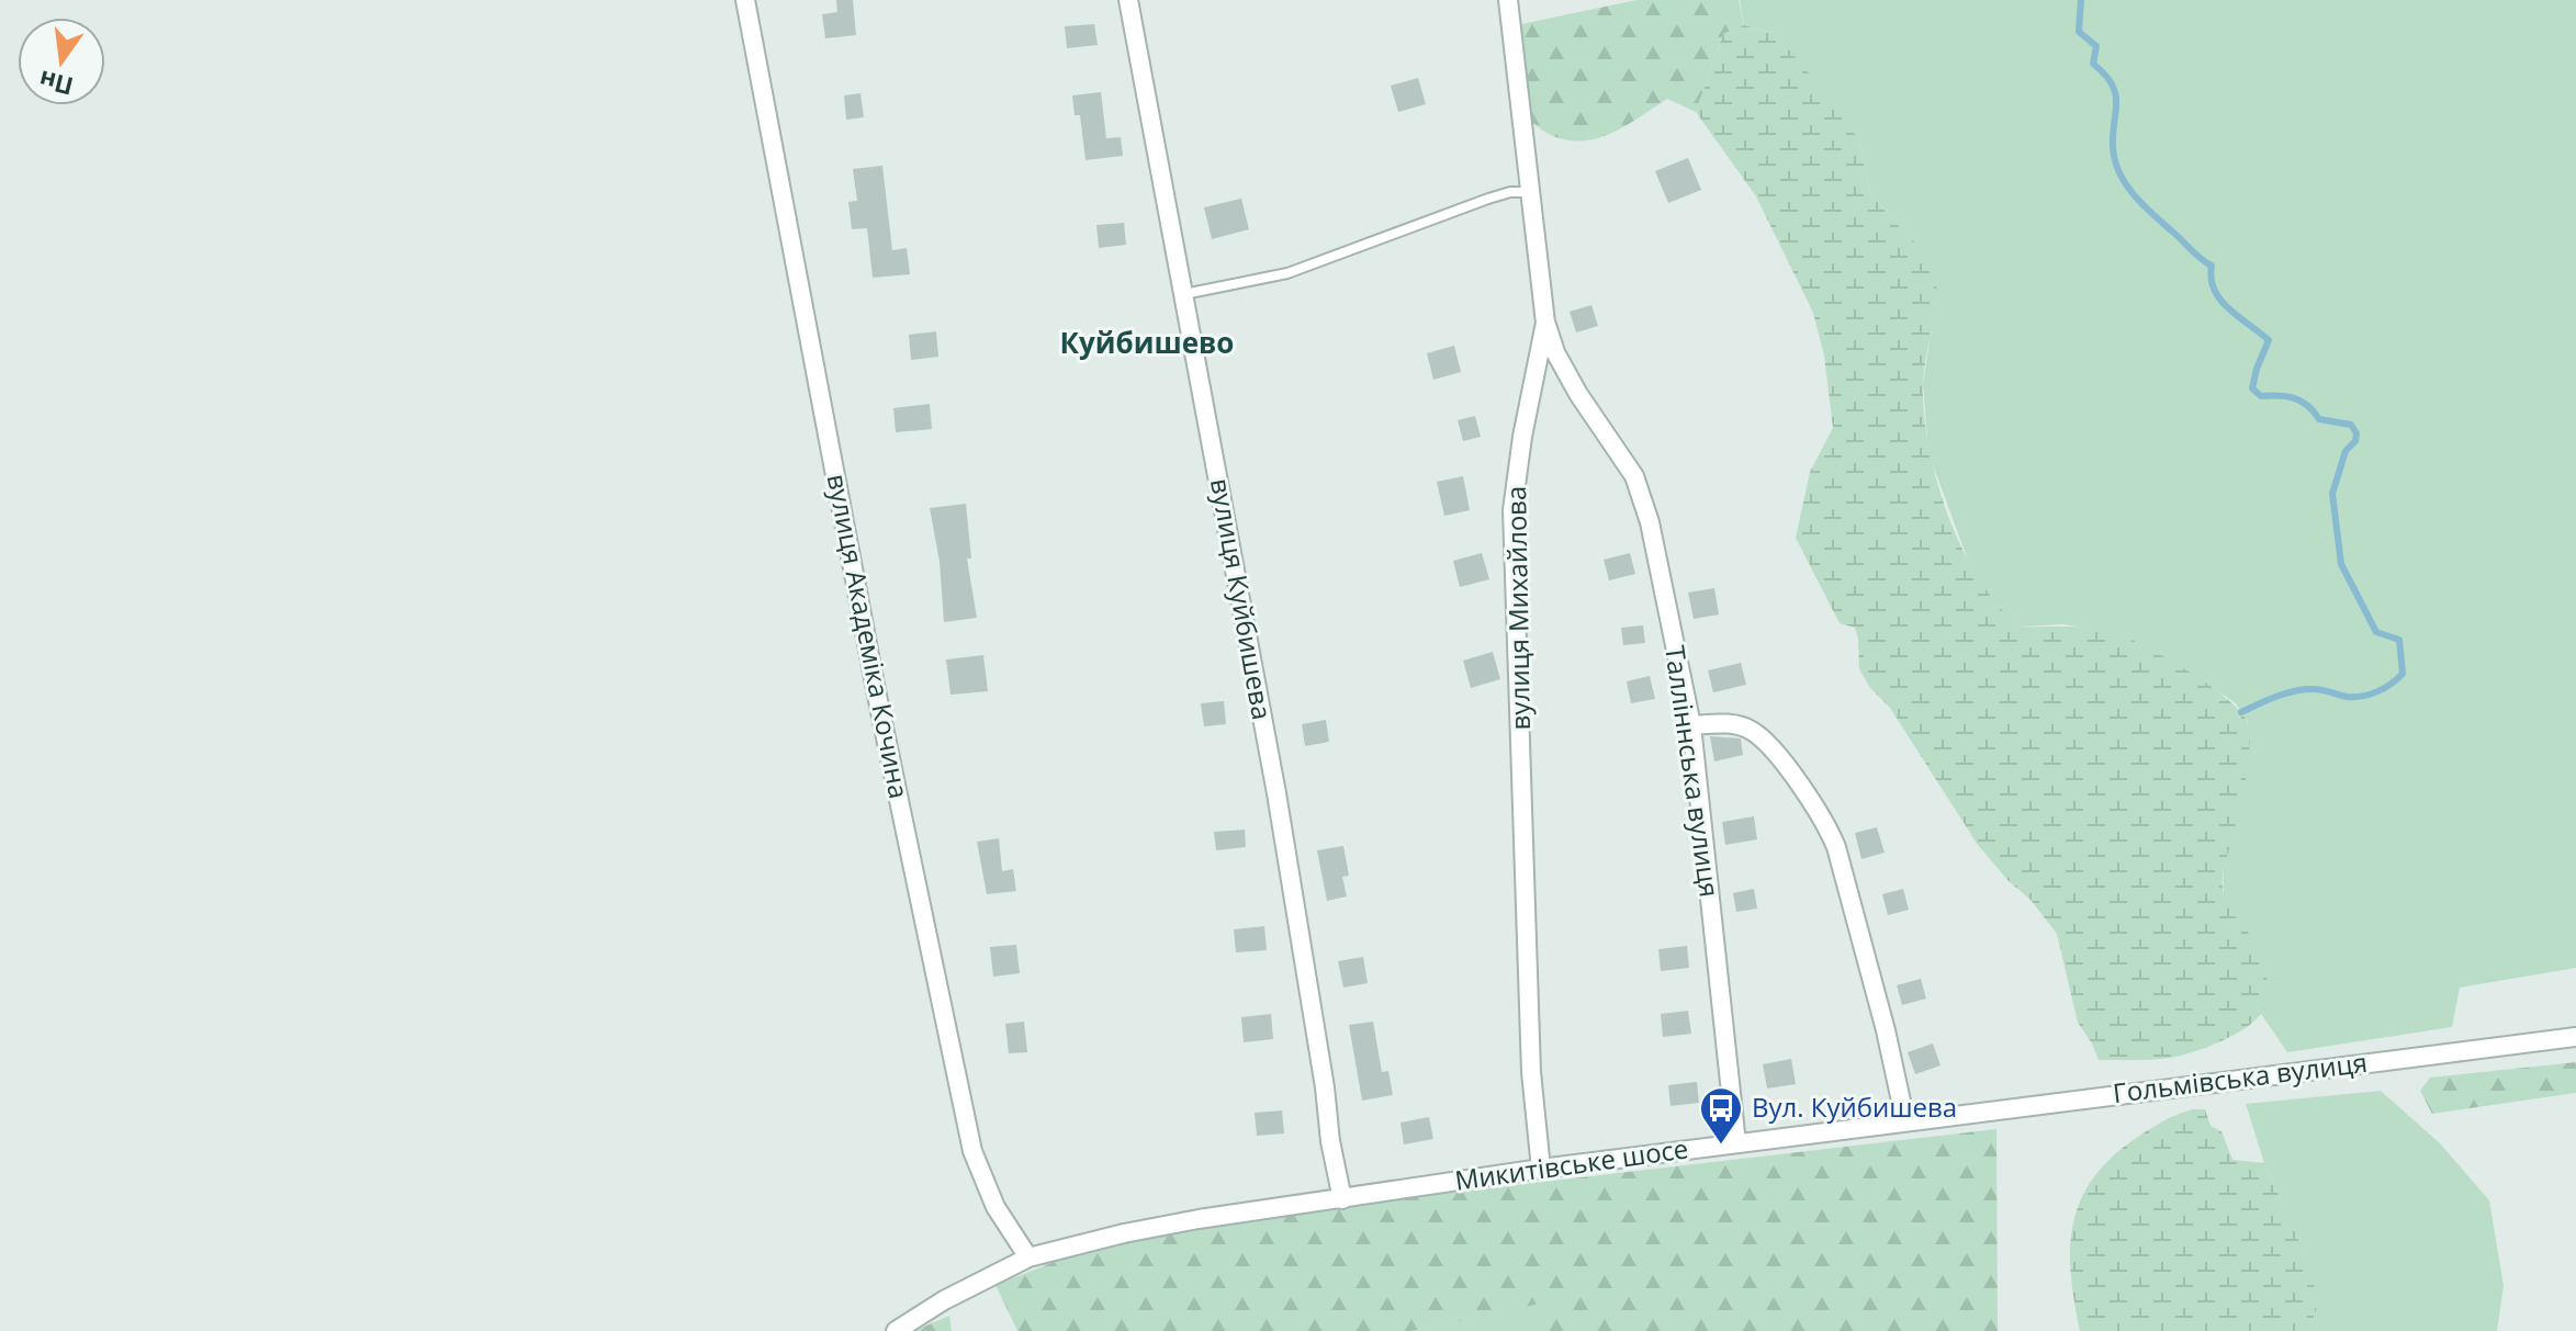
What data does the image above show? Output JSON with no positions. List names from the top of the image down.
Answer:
{
  "streets": {
    "street": [
      "вулиця Куйбишева",
      "вулиця Михайлова",
      "вулиця Академіка Кочина",
      "Талліннська вулиця",
      "Гольмівська вулиця",
      "Микитівське шосе"
    ]
  },
  "crossings": [
    ["вулиця Куйбишева", "Микитівське шосе"],
    ["вулиця Михайлова", "Талліннська вулиця"],
    ["вулиця Михайлова", "Микитівське шосе"],
    ["вулиця Академіка Кочина", "Микитівське шосе"],
    ["Талліннська вулиця", "Микитівське шосе"],
    ["Гольмівська вулиця", "Микитівське шосе"]
  ],
  "districts": ["Куйбишево"],
  "places": {
    "bus stop": ["Вул. Куйбишева"]
  },
  "north": "bottom"
}
